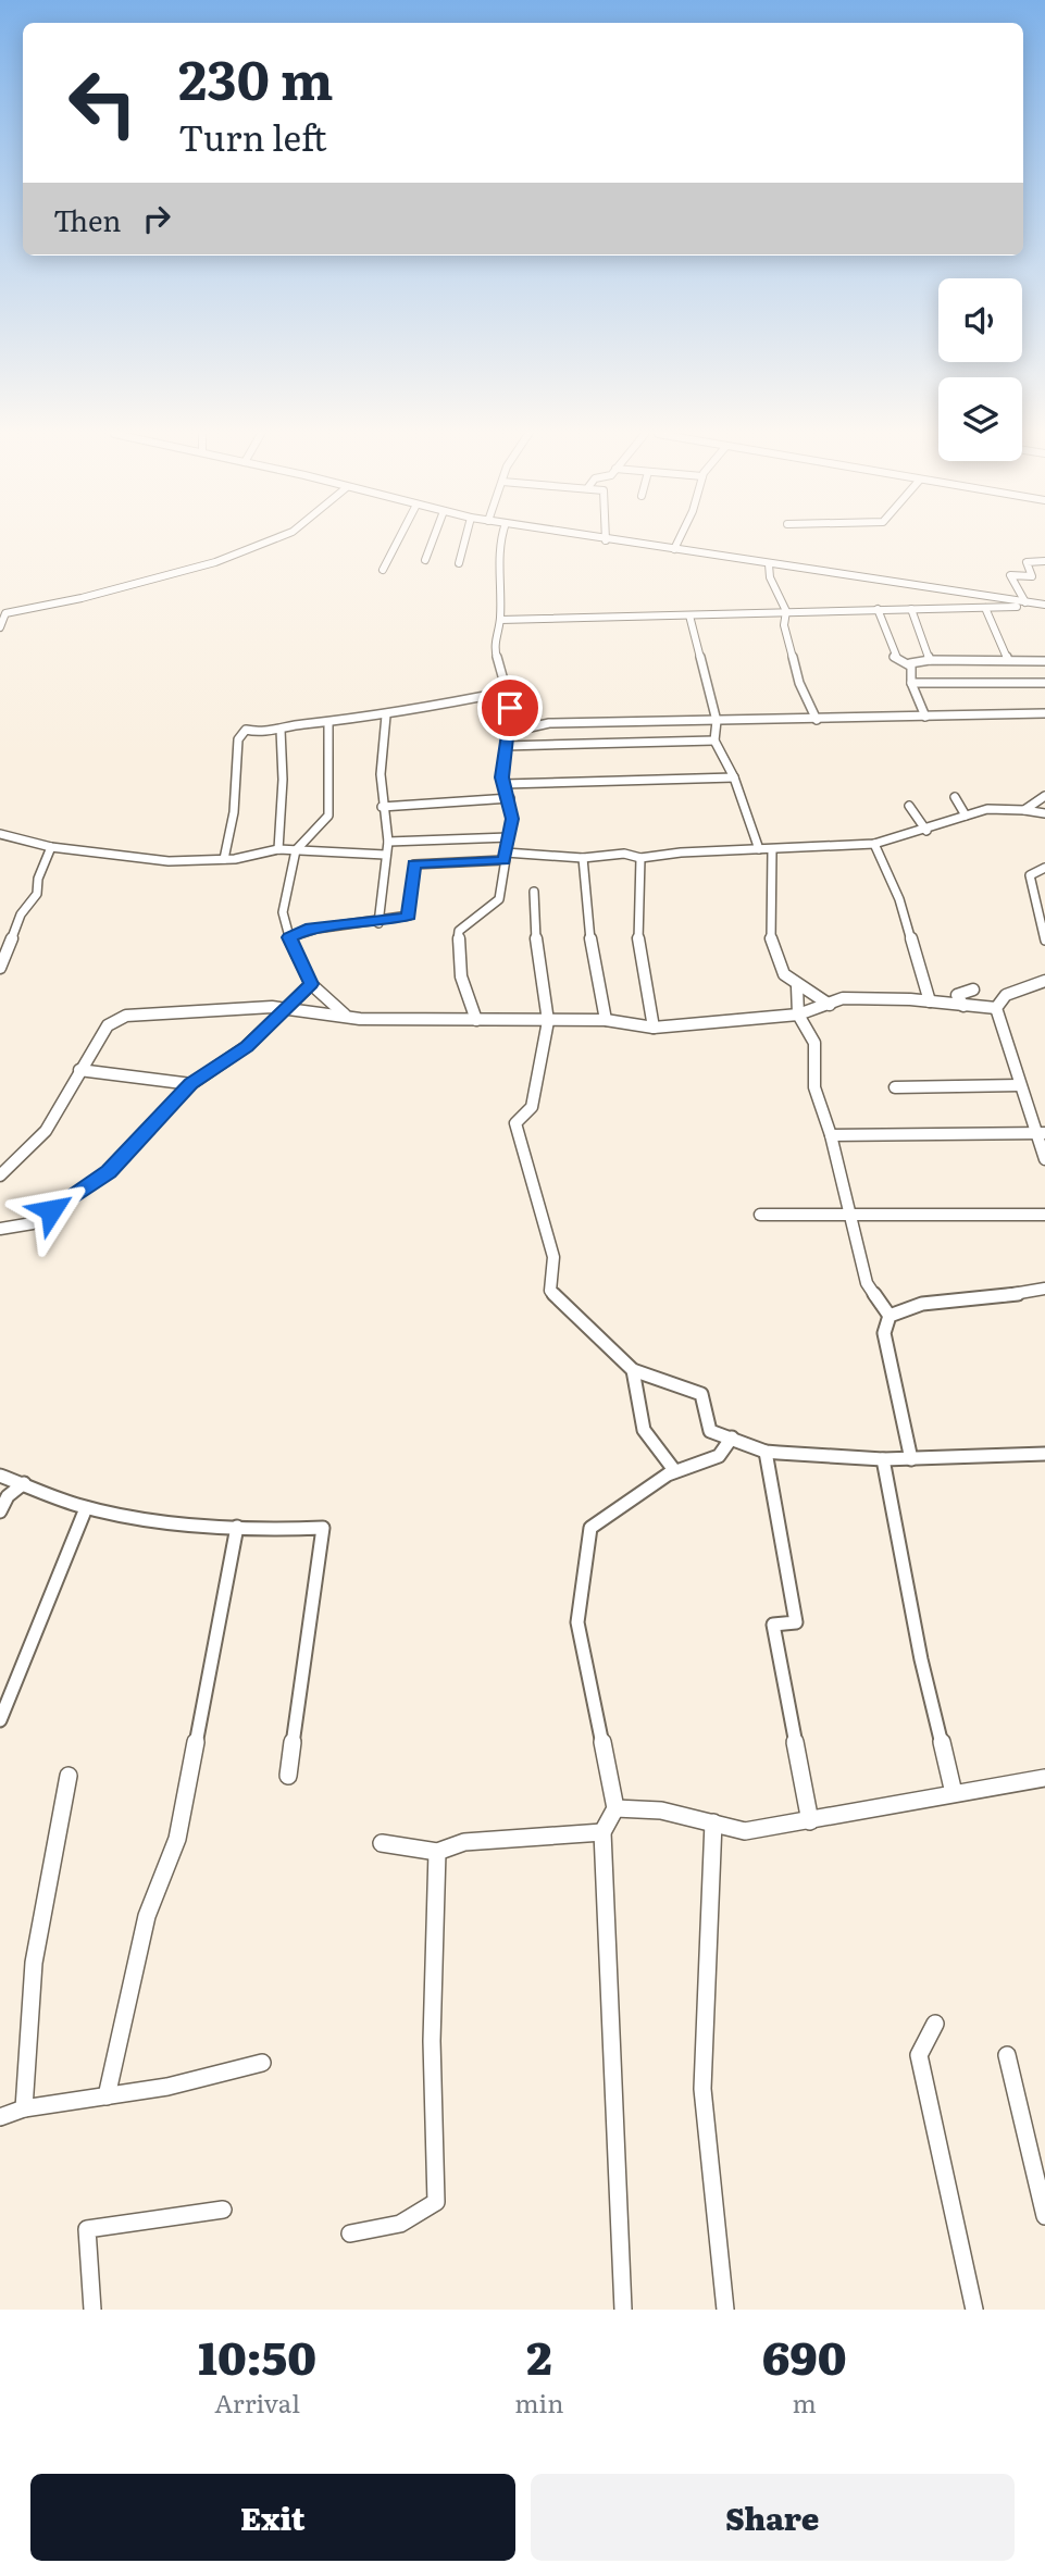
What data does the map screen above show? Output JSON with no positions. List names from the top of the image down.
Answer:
{
  "page": {
    "turn": ["230 m", "Turn left"],
    "then": "Then",
    "eta": [
      "10:50",
      "Arrival",
      "2",
      "min",
      "690",
      "m"
    ],
    "buttons": ["Exit", "Share"]
  }
}
